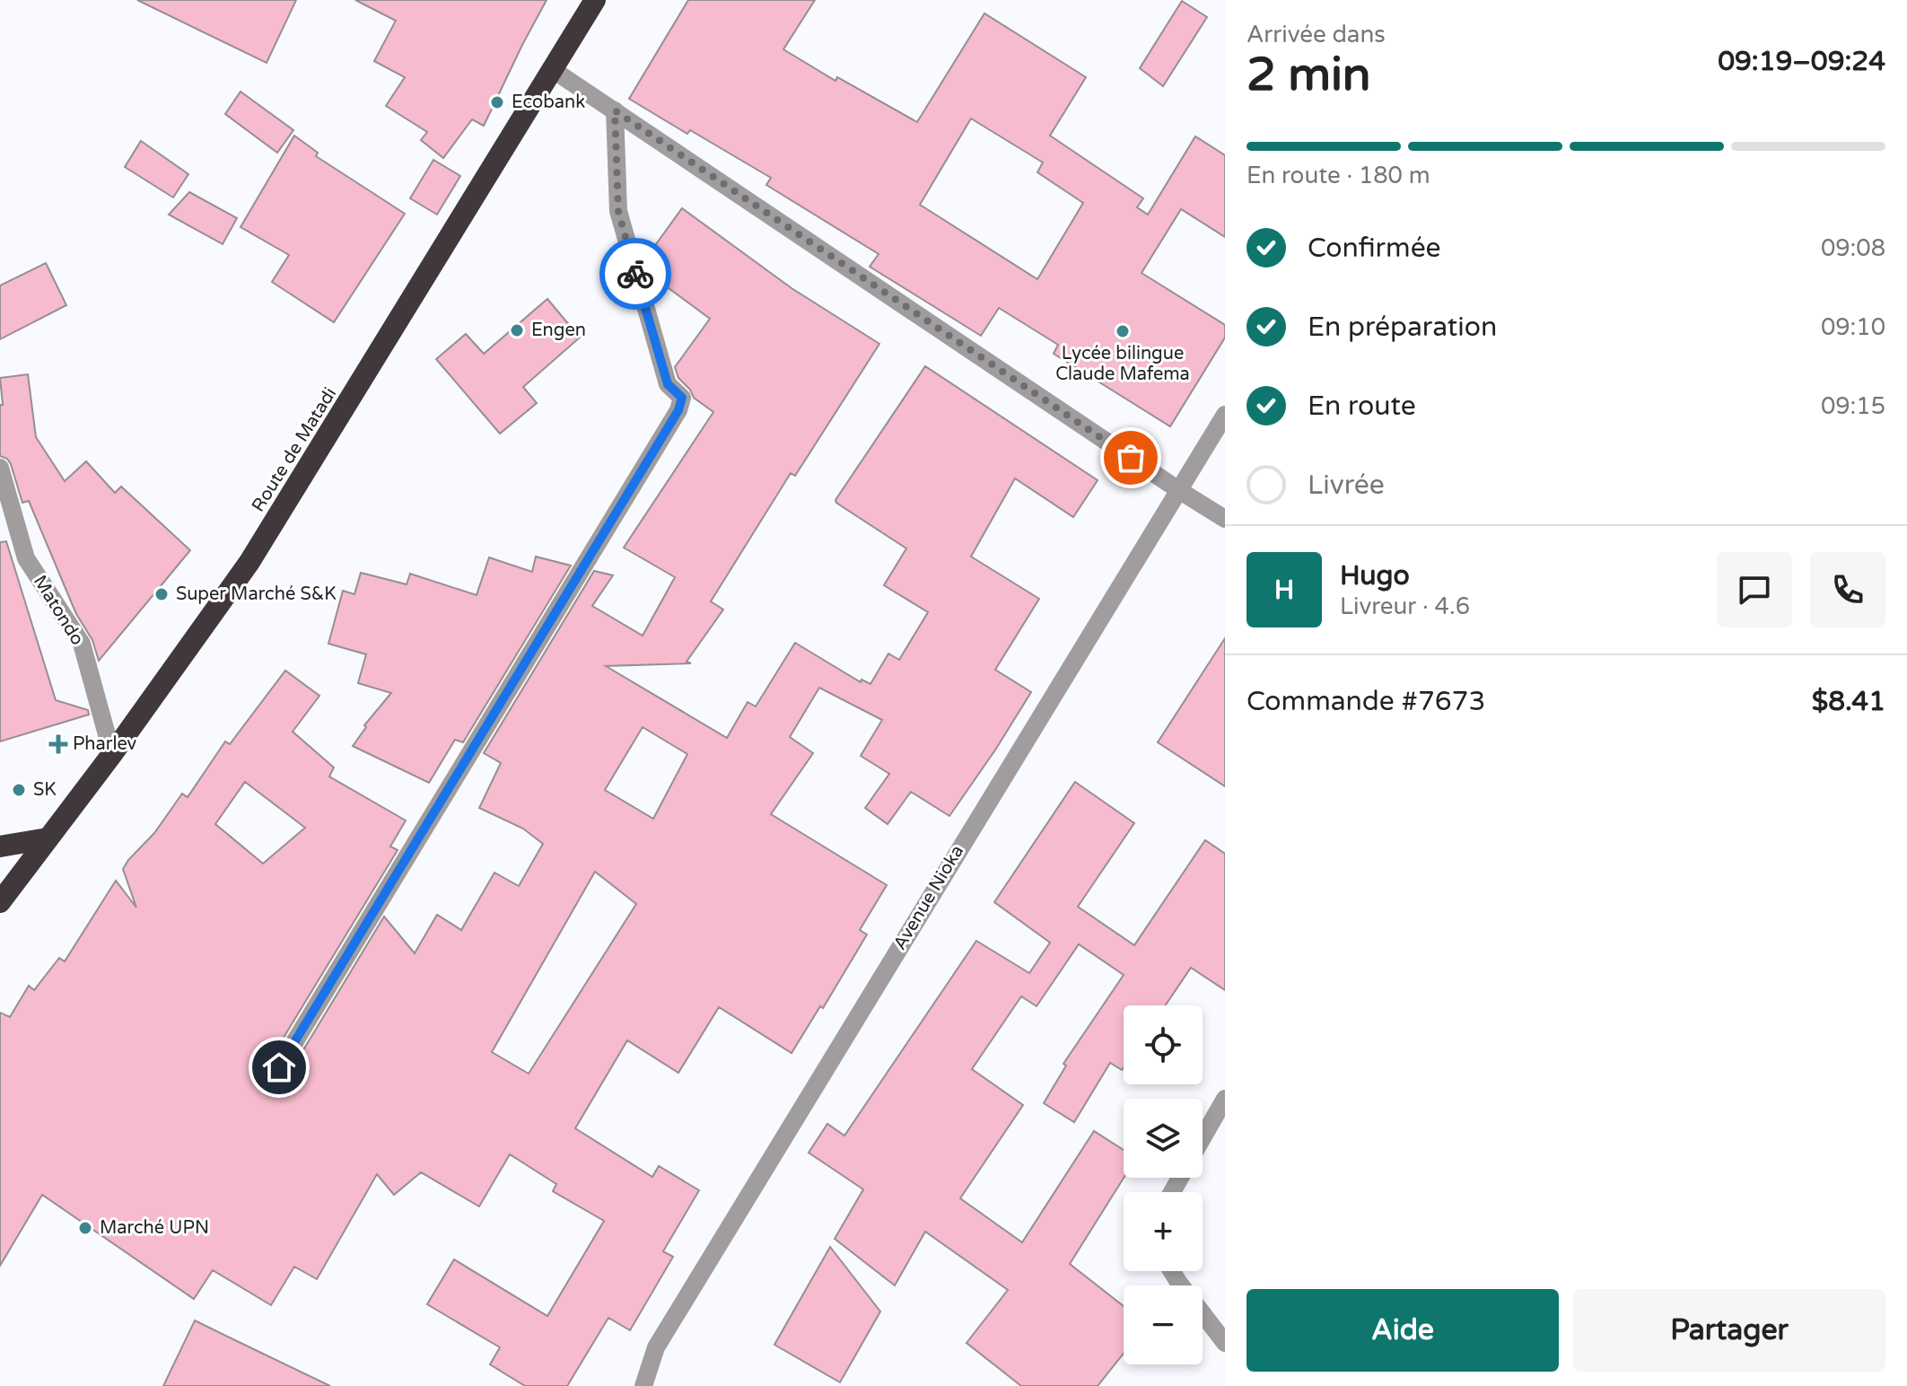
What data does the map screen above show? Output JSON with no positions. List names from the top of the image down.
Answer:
{
  "streets": {
    "highway": ["Route de Matadi"],
    "street": ["Matondo", "Avenue Nioka"]
  },
  "crossings": [
    ["Route de Matadi", "Matondo"]
  ],
  "places": {
    "other": [
      "Ecobank",
      "Engen",
      "Lycée bilingue Claude Mafema",
      "Super Marché S&K",
      "SK",
      "Marché UPN"
    ],
    "health": ["Pharlev"]
  },
  "page": {
    "heading": ["2 min", "Arrivée dans", "09:19–09:24"],
    "panel": [
      "Hugo",
      "Livreur · 4.6",
      "Commande #7673",
      "$8.41"
    ],
    "bar": "En route · 180 m",
    "list": [
      ["Confirmée", "09:08"],
      ["En préparation", "09:10"],
      ["En route", "09:15"],
      "Livrée"
    ],
    "round": "H",
    "map_buttons": ["+", "−"],
    "buttons": ["Aide", "Partager"]
  }
}
